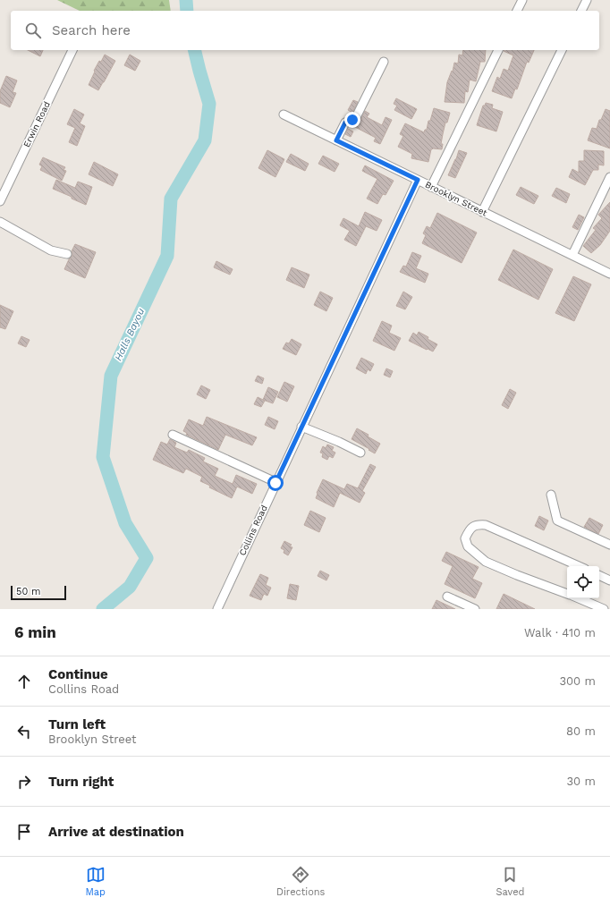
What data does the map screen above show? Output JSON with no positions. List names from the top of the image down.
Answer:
{
  "streets": {
    "street": ["Erwin Road", "Brooklyn Street", "Collins Road"]
  },
  "crossings": [
    ["Brooklyn Street", "Collins Road"]
  ],
  "water": ["Halls Bayou"],
  "scale_bar": "50 m",
  "page": {
    "search": "Search here",
    "scale": "50 m",
    "heading": ["6 min", "Walk · 410 m"],
    "list": [
      ["Continue", "Collins Road", "300 m"],
      ["Turn left", "Brooklyn Street", "80 m"],
      ["Turn right", "30 m"],
      "Arrive at destination"
    ],
    "nav": ["Map", "Directions", "Saved"]
  }
}
